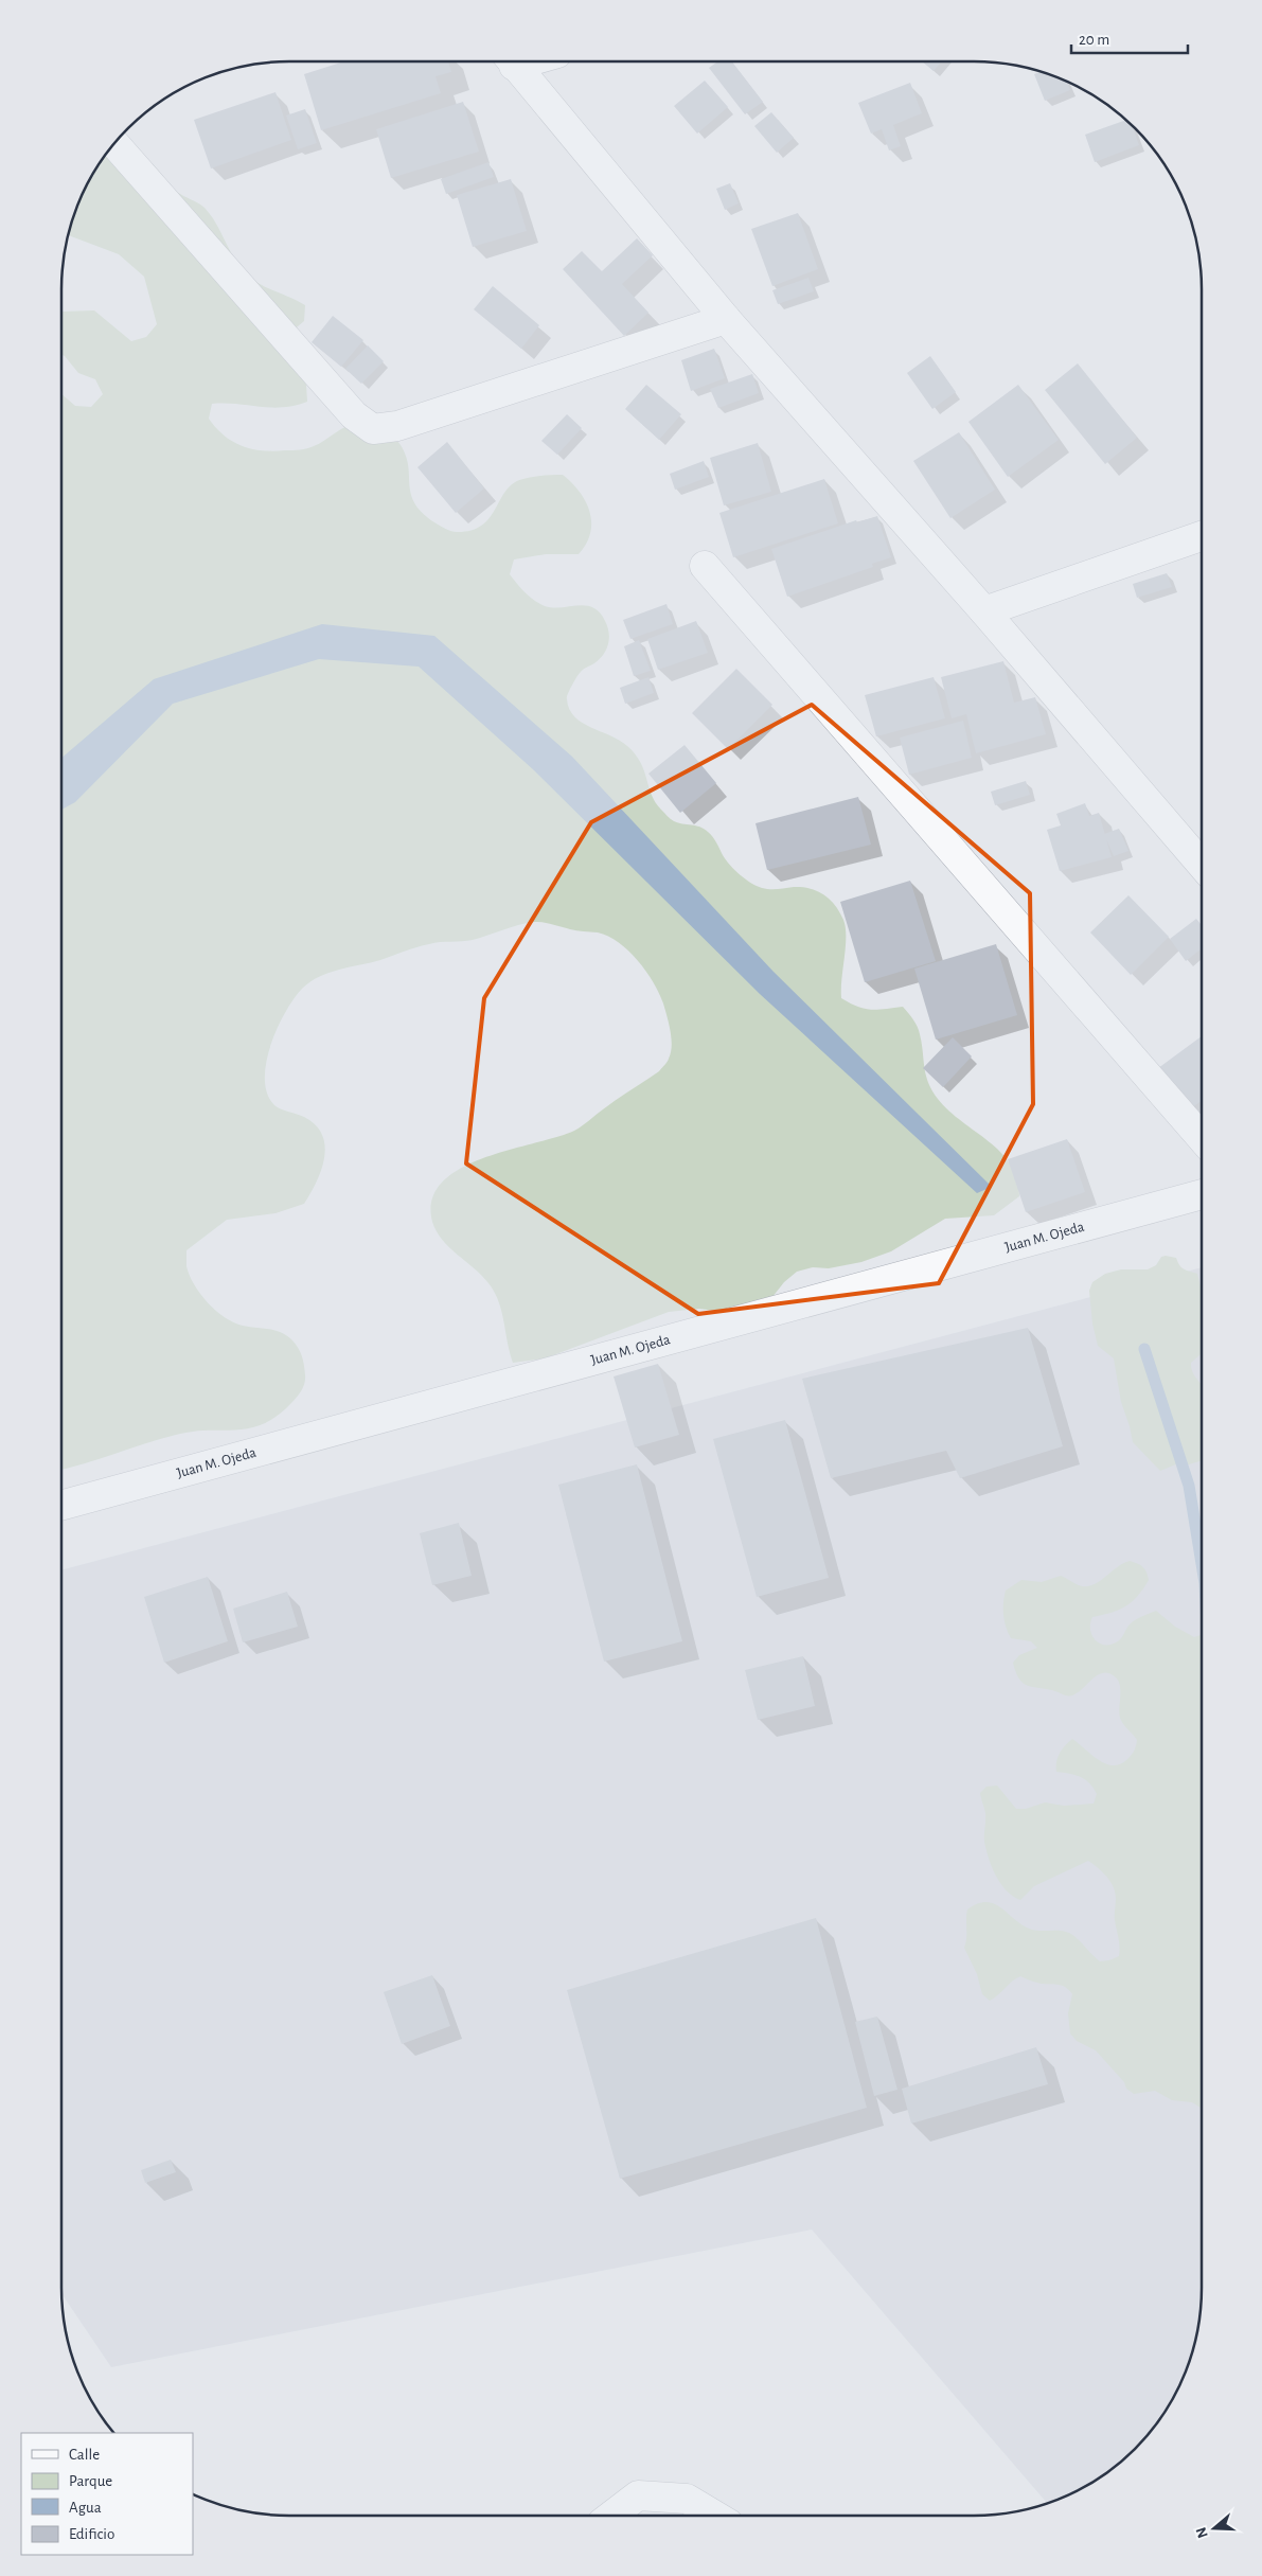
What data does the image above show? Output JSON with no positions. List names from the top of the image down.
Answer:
{
  "streets": {
    "street": ["Juan M. Ojeda"]
  },
  "legend": [
    "Calle",
    "Parque",
    "Agua",
    "Edificio"
  ],
  "scale_bar": "20 m",
  "north": "left"
}
